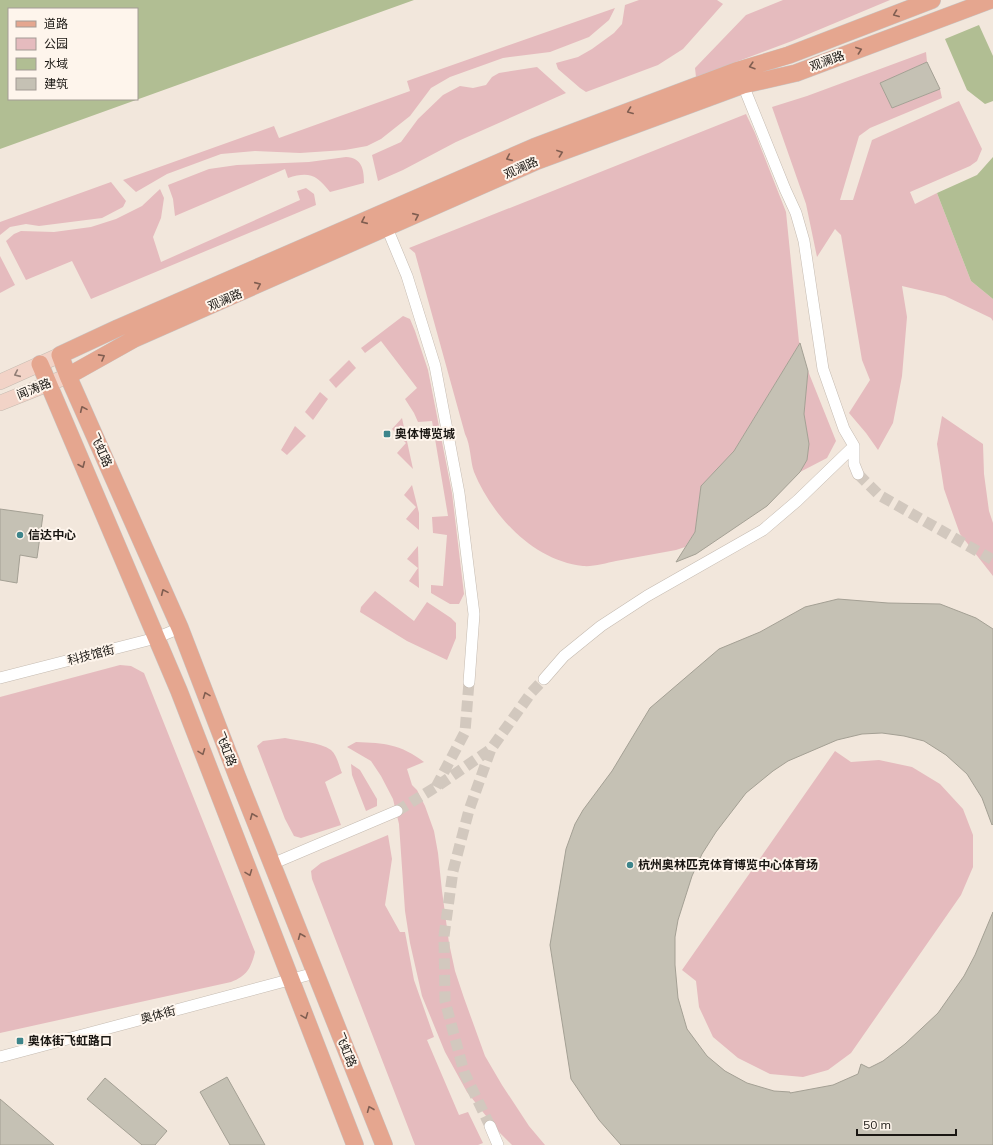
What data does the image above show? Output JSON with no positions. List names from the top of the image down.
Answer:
{
  "streets": {
    "main road": ["观澜路", "闻涛路", "飞虹路"],
    "street": ["科技馆街", "奥体街"]
  },
  "crossings": [
    ["观澜路", "闻涛路"],
    ["观澜路", "飞虹路"],
    ["闻涛路", "飞虹路"],
    ["飞虹路", "科技馆街"],
    ["飞虹路", "奥体街"]
  ],
  "places": {
    "transit": ["奥体博览城", "奥体街飞虹路口"],
    "other": ["信达中心", "杭州奥林匹克体育博览中心体育场"]
  },
  "legend": [
    "道路",
    "公园",
    "水域",
    "建筑"
  ],
  "scale_bar": "50 m"
}
